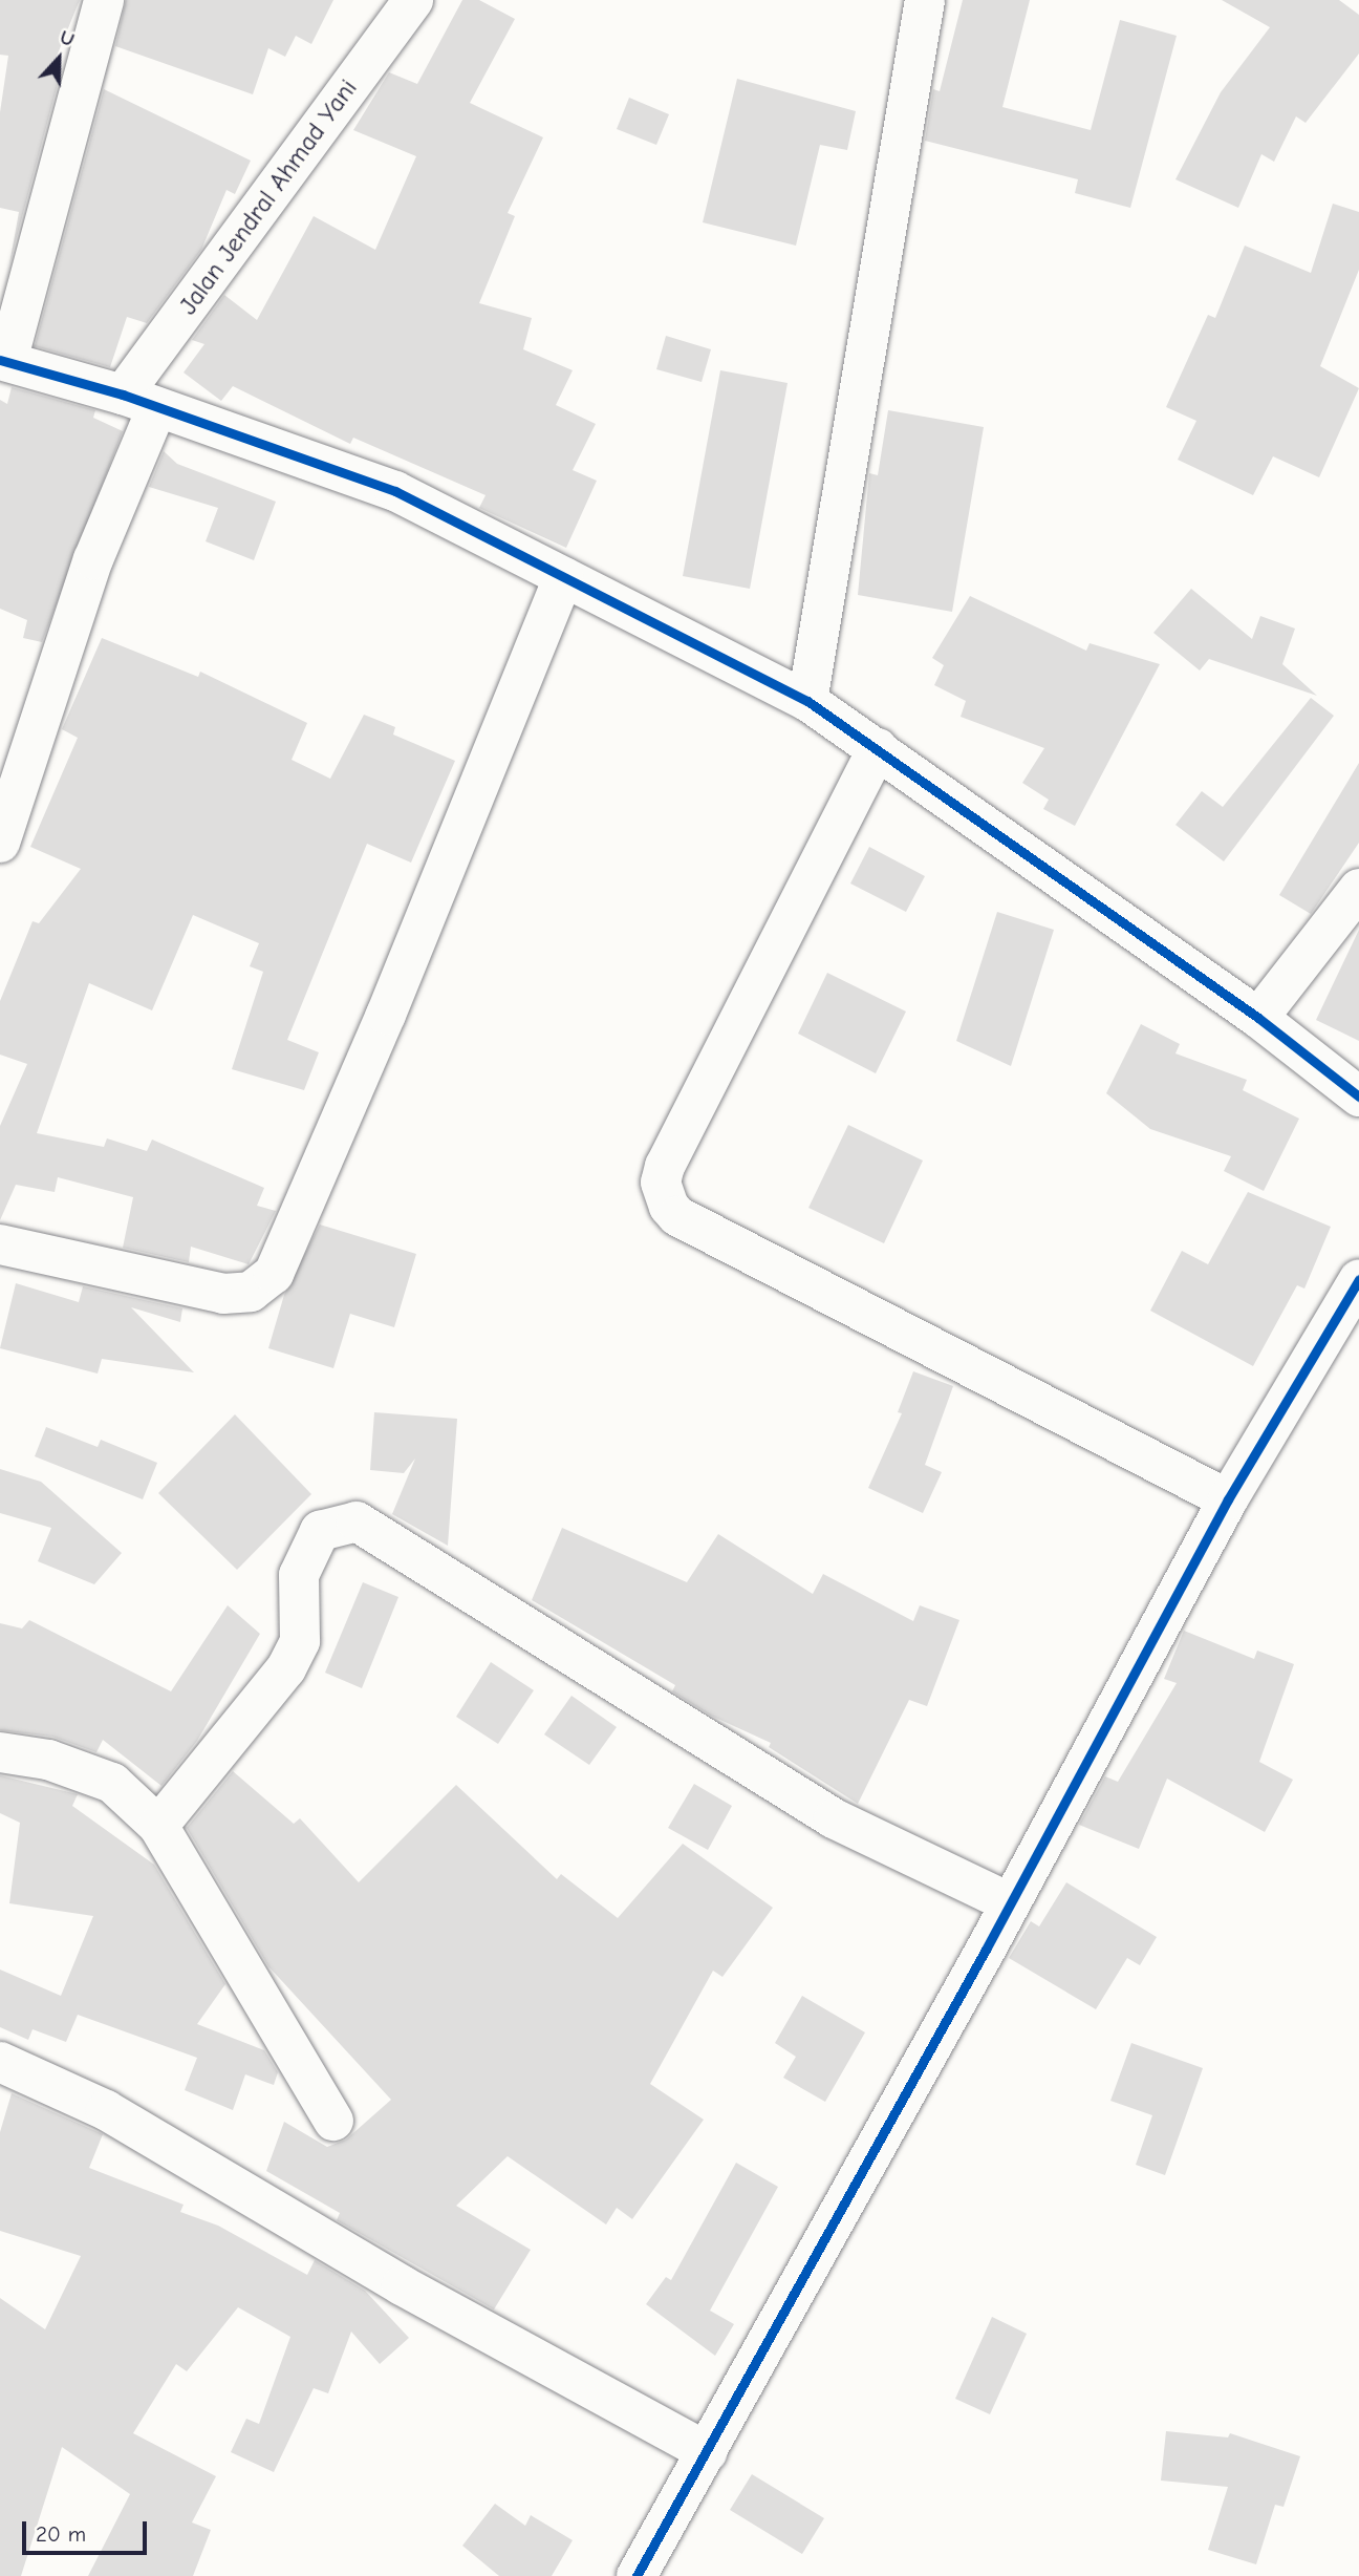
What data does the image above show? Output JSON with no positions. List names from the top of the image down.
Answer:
{
  "streets": {
    "street": ["Jalan Jendral Ahmad Yani"]
  },
  "scale_bar": "20 m",
  "north": "top"
}
